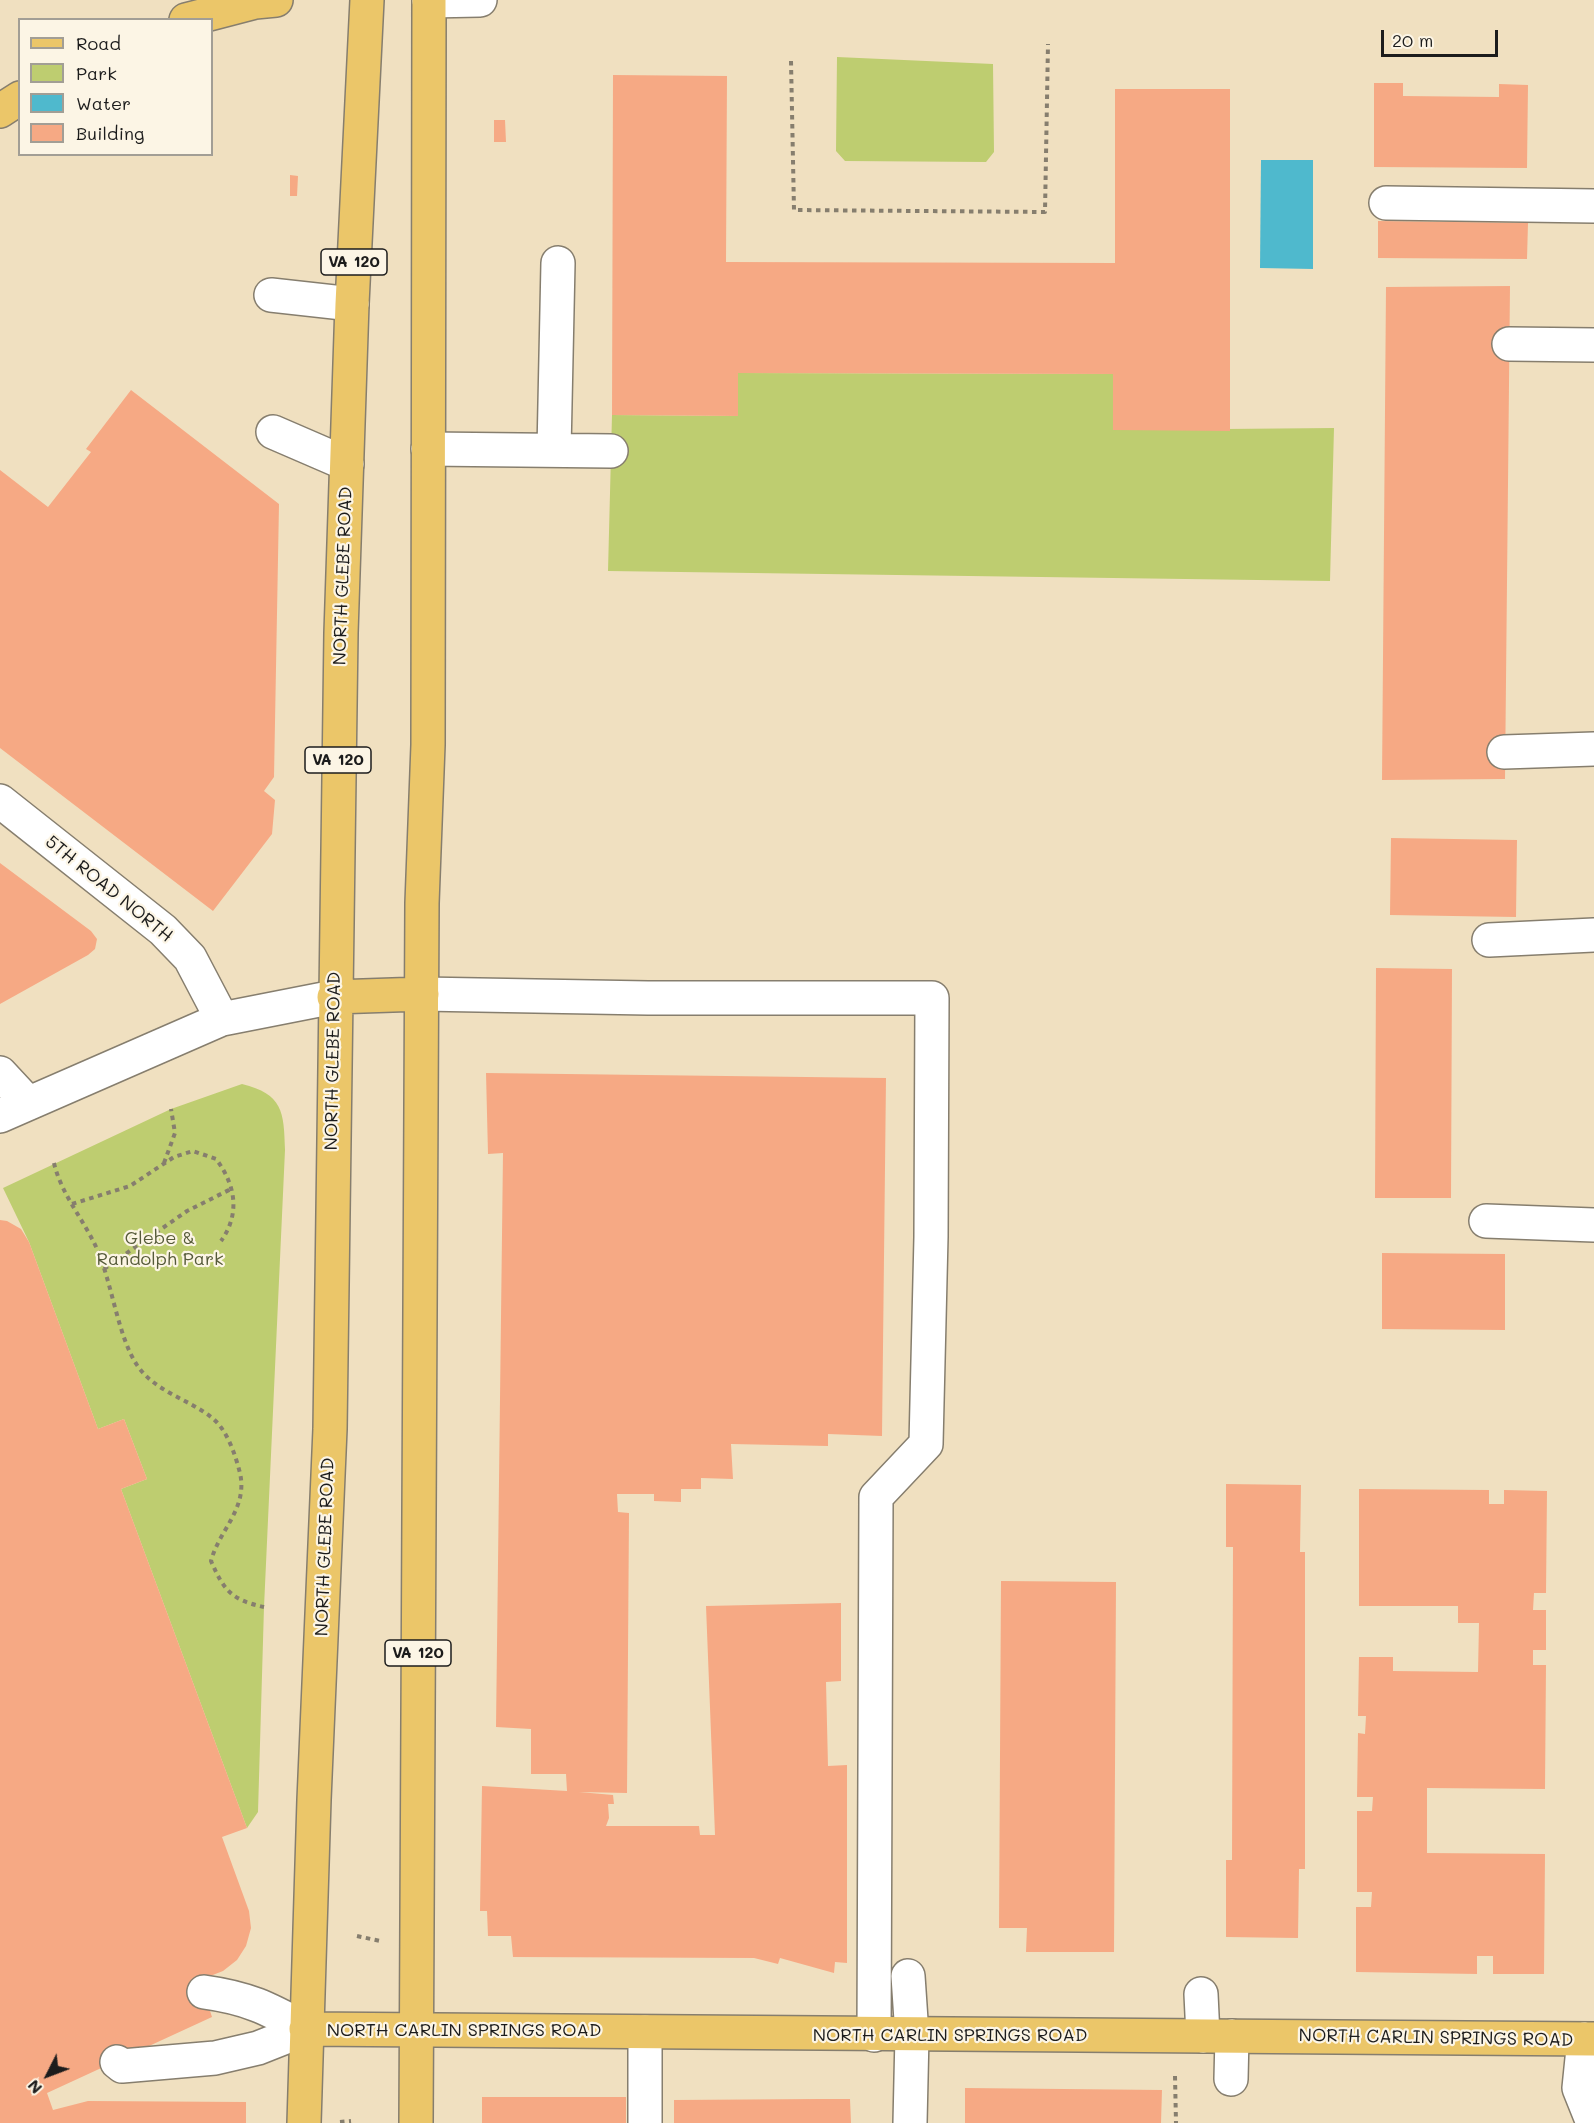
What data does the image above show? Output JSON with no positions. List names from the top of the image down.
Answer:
{
  "streets": {
    "main road": ["VA 120", "NORTH GLEBE ROAD", "NORTH CARLIN SPRINGS ROAD"],
    "street": ["5TH ROAD NORTH"]
  },
  "crossings": [
    ["VA 120", "NORTH CARLIN SPRINGS ROAD"],
    ["NORTH GLEBE ROAD", "NORTH CARLIN SPRINGS ROAD"]
  ],
  "parks": ["Glebe & Randolph Park"],
  "legend": [
    "Road",
    "Park",
    "Water",
    "Building"
  ],
  "scale_bar": "20 m",
  "north": "bottom left"
}
